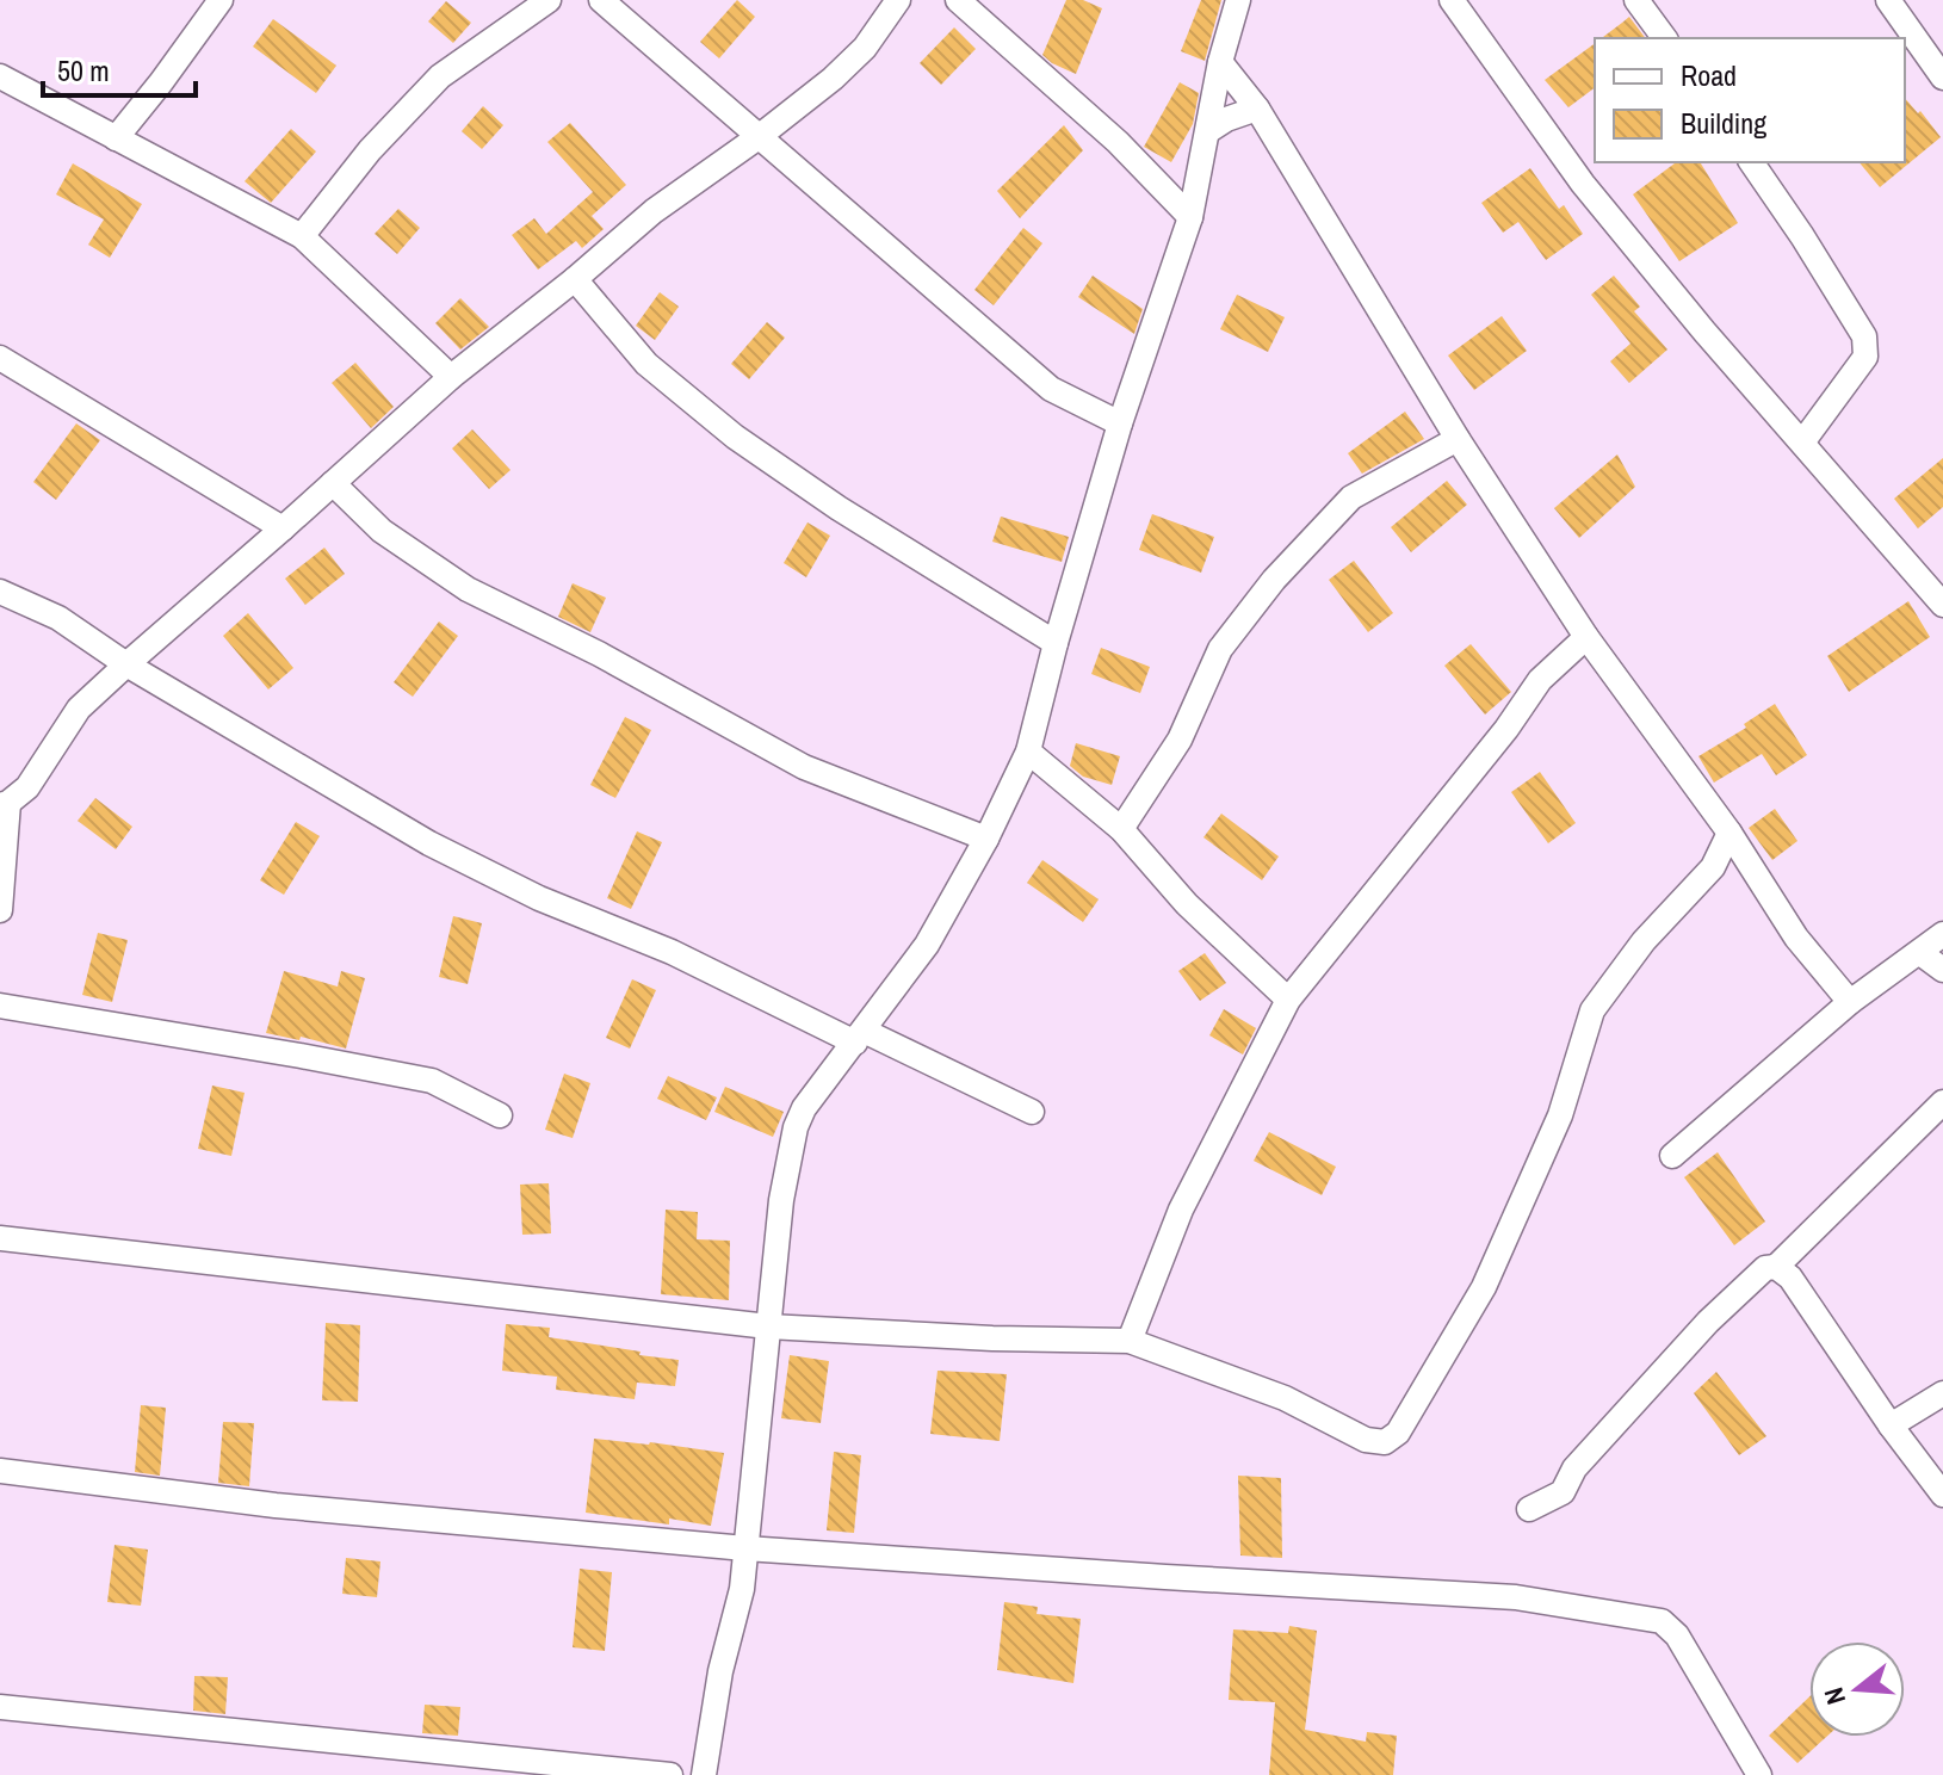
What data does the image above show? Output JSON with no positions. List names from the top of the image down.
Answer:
{
  "legend": ["Road", "Building"],
  "scale_bar": "50 m",
  "north": "left"
}
